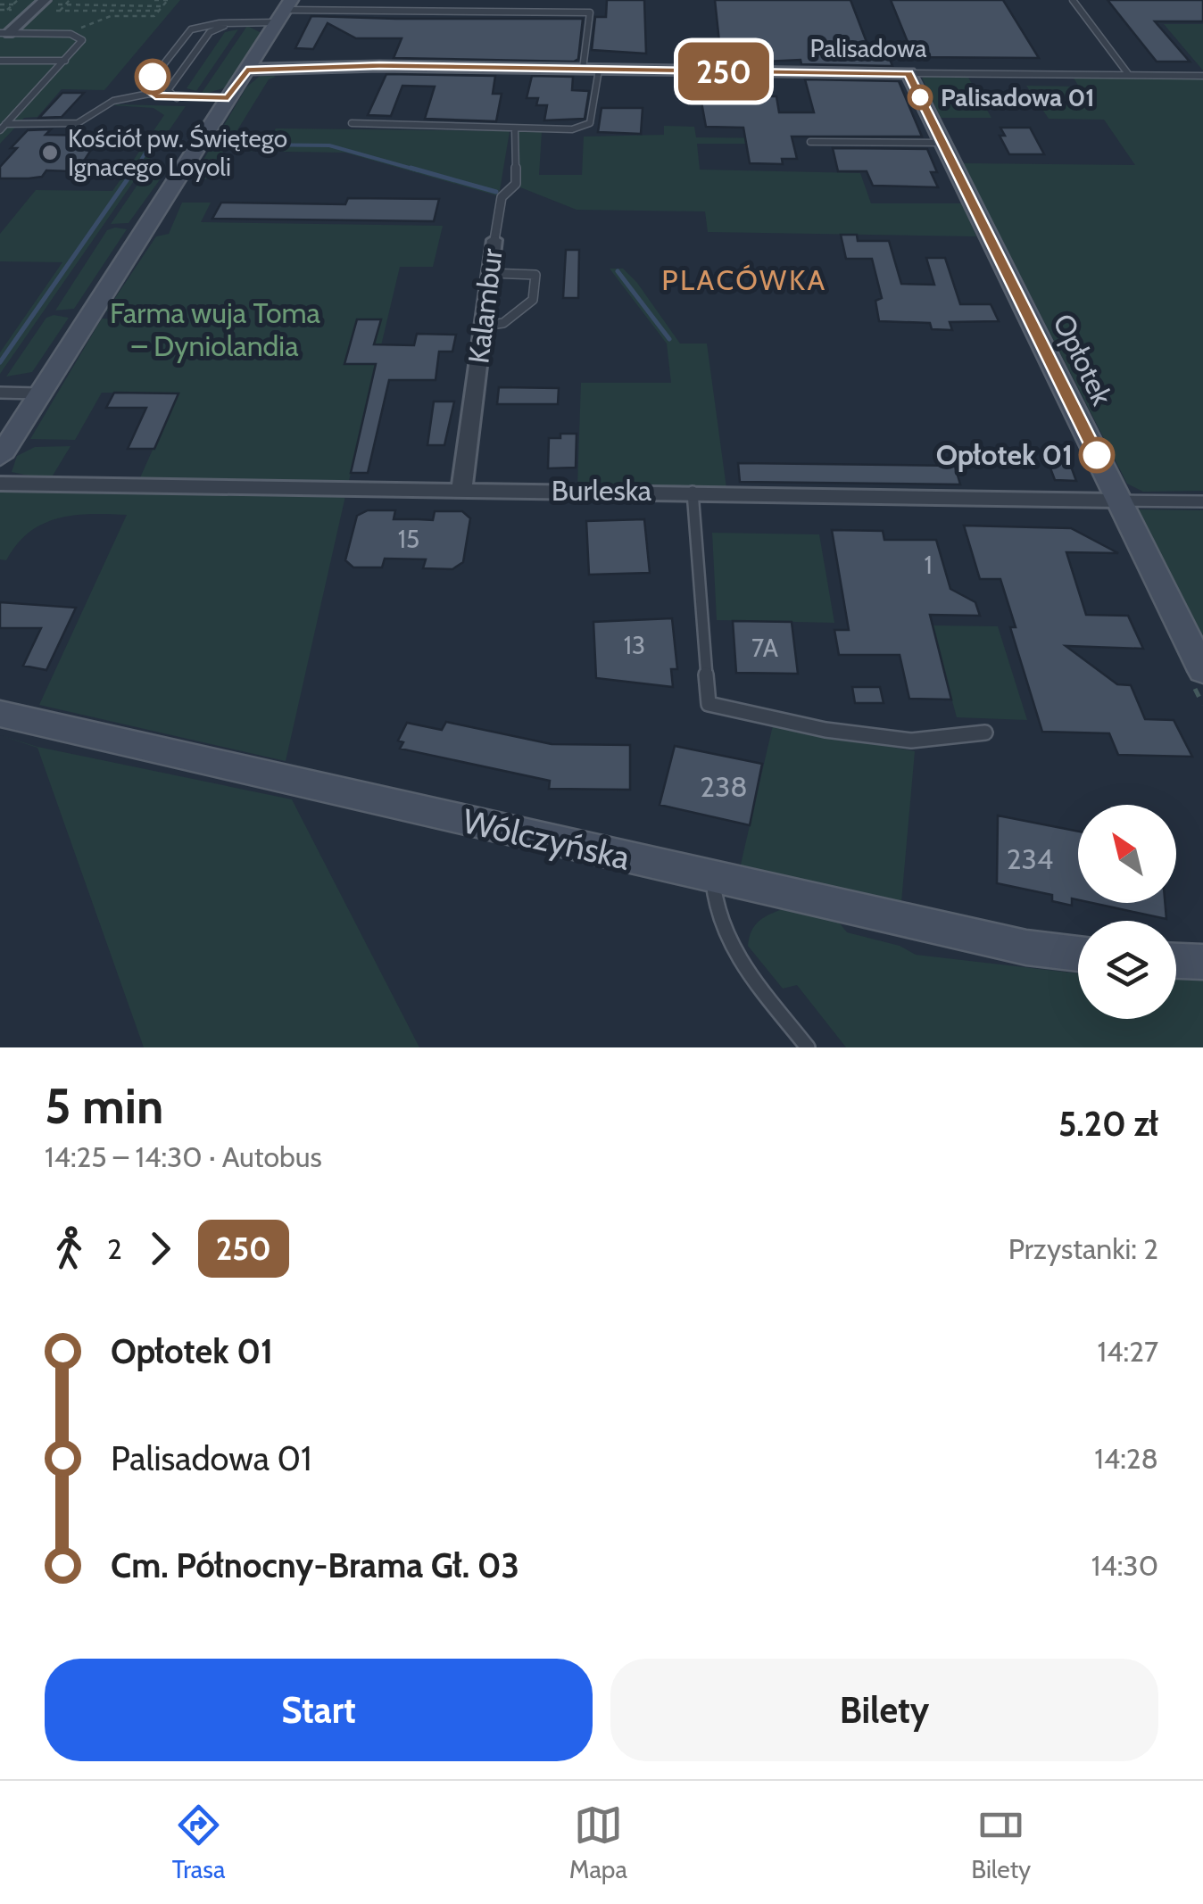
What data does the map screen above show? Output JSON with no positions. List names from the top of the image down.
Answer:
{
  "streets": {
    "street": [
      "Palisadowa",
      "Kalambur",
      "Opłotek",
      "Burleska",
      "Wólczyńska"
    ]
  },
  "crossings": [
    ["Palisadowa", "Opłotek"],
    ["Kalambur", "Burleska"],
    ["Opłotek", "Burleska"]
  ],
  "districts": ["PLACÓWKA"],
  "parks": ["Farma wuja Toma – Dyniolandia"],
  "places": ["Palisadowa 01", "Kościół pw. Świętego Ignacego Loyoli", "Opłotek 01"],
  "lines": ["bus line 250"],
  "house_numbers": [
    "15",
    "1",
    "13",
    "7A",
    "238",
    "234"
  ],
  "north": "top left",
  "page": {
    "on_map": "250",
    "heading": ["5 min", "14:25 – 14:30 · Autobus", "5.20 zł"],
    "legs": ["2", "250", "Przystanki: 2"],
    "list": [
      {
        "name": "Opłotek 01",
        "value": "14:27"
      },
      {
        "name": "Palisadowa 01",
        "value": "14:28"
      },
      {
        "name": "Cm. Północny-Brama Gł. 03",
        "value": "14:30"
      }
    ],
    "buttons": ["Start", "Bilety"],
    "tabs": ["Trasa", "Mapa", "Bilety"]
  }
}
